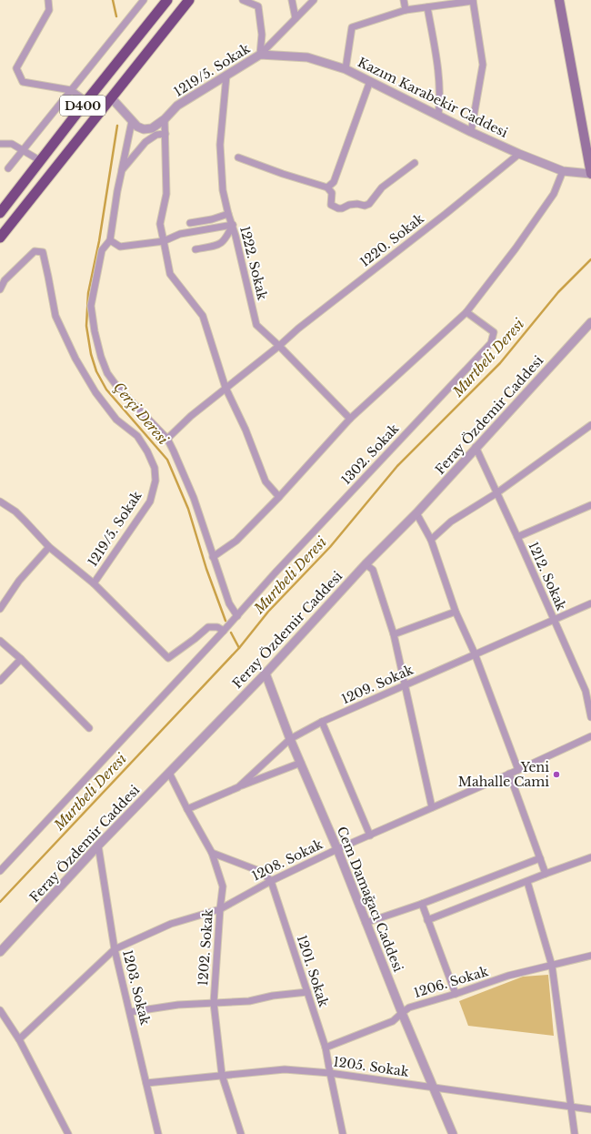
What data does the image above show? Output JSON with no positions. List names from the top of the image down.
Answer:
{
  "streets": {
    "highway": ["D400"],
    "street": [
      "1219/5. Sokak",
      "Kazım Karabekir Caddesi",
      "1220. Sokak",
      "1222. Sokak",
      "Feray Özdemir Caddesi",
      "1302. Sokak",
      "1212. Sokak",
      "1209. Sokak",
      "1208. Sokak",
      "Cem Damağacı Caddesi",
      "1202. Sokak",
      "1201. Sokak",
      "1206. Sokak",
      "1203. Sokak",
      "1205. Sokak"
    ]
  },
  "crossings": [
    ["1219/5. Sokak", "Kazım Karabekir Caddesi"],
    ["1219/5. Sokak", "D400"],
    ["1219/5. Sokak", "1222. Sokak"],
    ["Kazım Karabekir Caddesi", "1220. Sokak"],
    ["1220. Sokak", "1222. Sokak"],
    ["Feray Özdemir Caddesi", "1212. Sokak"],
    ["Feray Özdemir Caddesi", "Cem Damağacı Caddesi"],
    ["Feray Özdemir Caddesi", "1202. Sokak"],
    ["Feray Özdemir Caddesi", "1203. Sokak"],
    ["1212. Sokak", "1209. Sokak"],
    ["1209. Sokak", "Cem Damağacı Caddesi"],
    ["1209. Sokak", "1202. Sokak"],
    ["1208. Sokak", "Cem Damağacı Caddesi"],
    ["1208. Sokak", "1202. Sokak"],
    ["1208. Sokak", "1201. Sokak"],
    ["1208. Sokak", "1203. Sokak"],
    ["Cem Damağacı Caddesi", "1206. Sokak"],
    ["Cem Damağacı Caddesi", "1205. Sokak"],
    ["1202. Sokak", "1205. Sokak"],
    ["1201. Sokak", "1206. Sokak"],
    ["1201. Sokak", "1205. Sokak"],
    ["1203. Sokak", "1205. Sokak"]
  ],
  "water": ["Murtbeli Deresi", "Çerçi Deresi"],
  "places": ["Yeni Mahalle Cami"]
}
